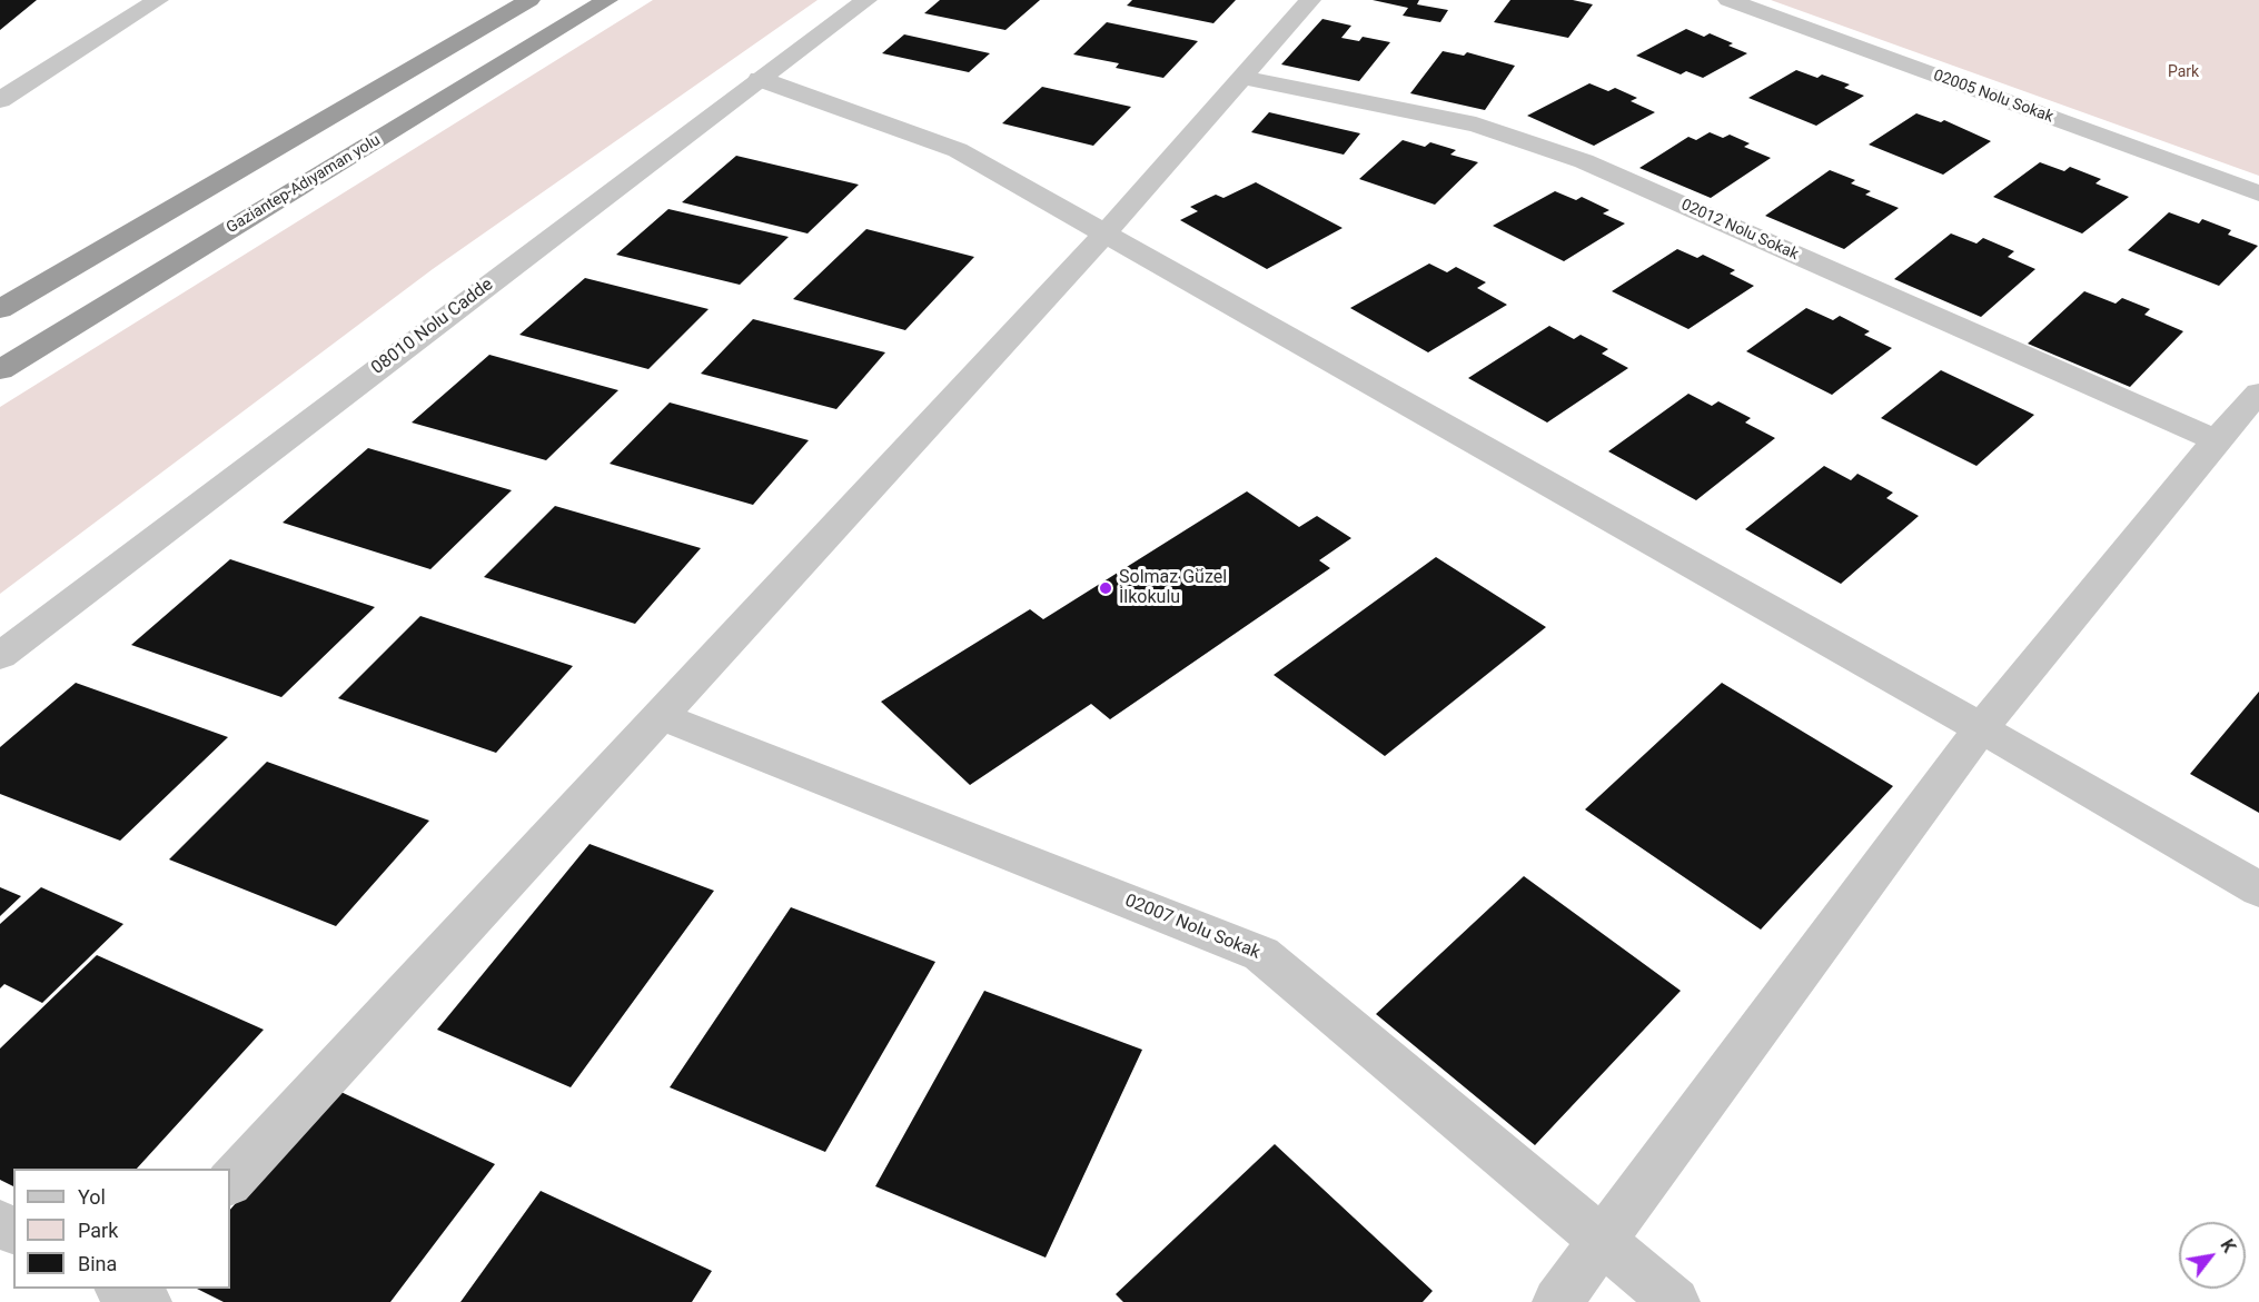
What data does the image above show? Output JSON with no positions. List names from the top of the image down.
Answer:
{
  "streets": {
    "highway": ["Gaziantep-Adıyaman yolu"],
    "street": [
      "02005 Nolu Sokak",
      "02012 Nolu Sokak",
      "08010 Nolu Cadde",
      "02007 Nolu Sokak"
    ]
  },
  "parks": ["Park"],
  "places": ["Solmaz Güzel İlkokulu"],
  "legend": ["Yol", "Park", "Bina"],
  "north": "top right"
}
